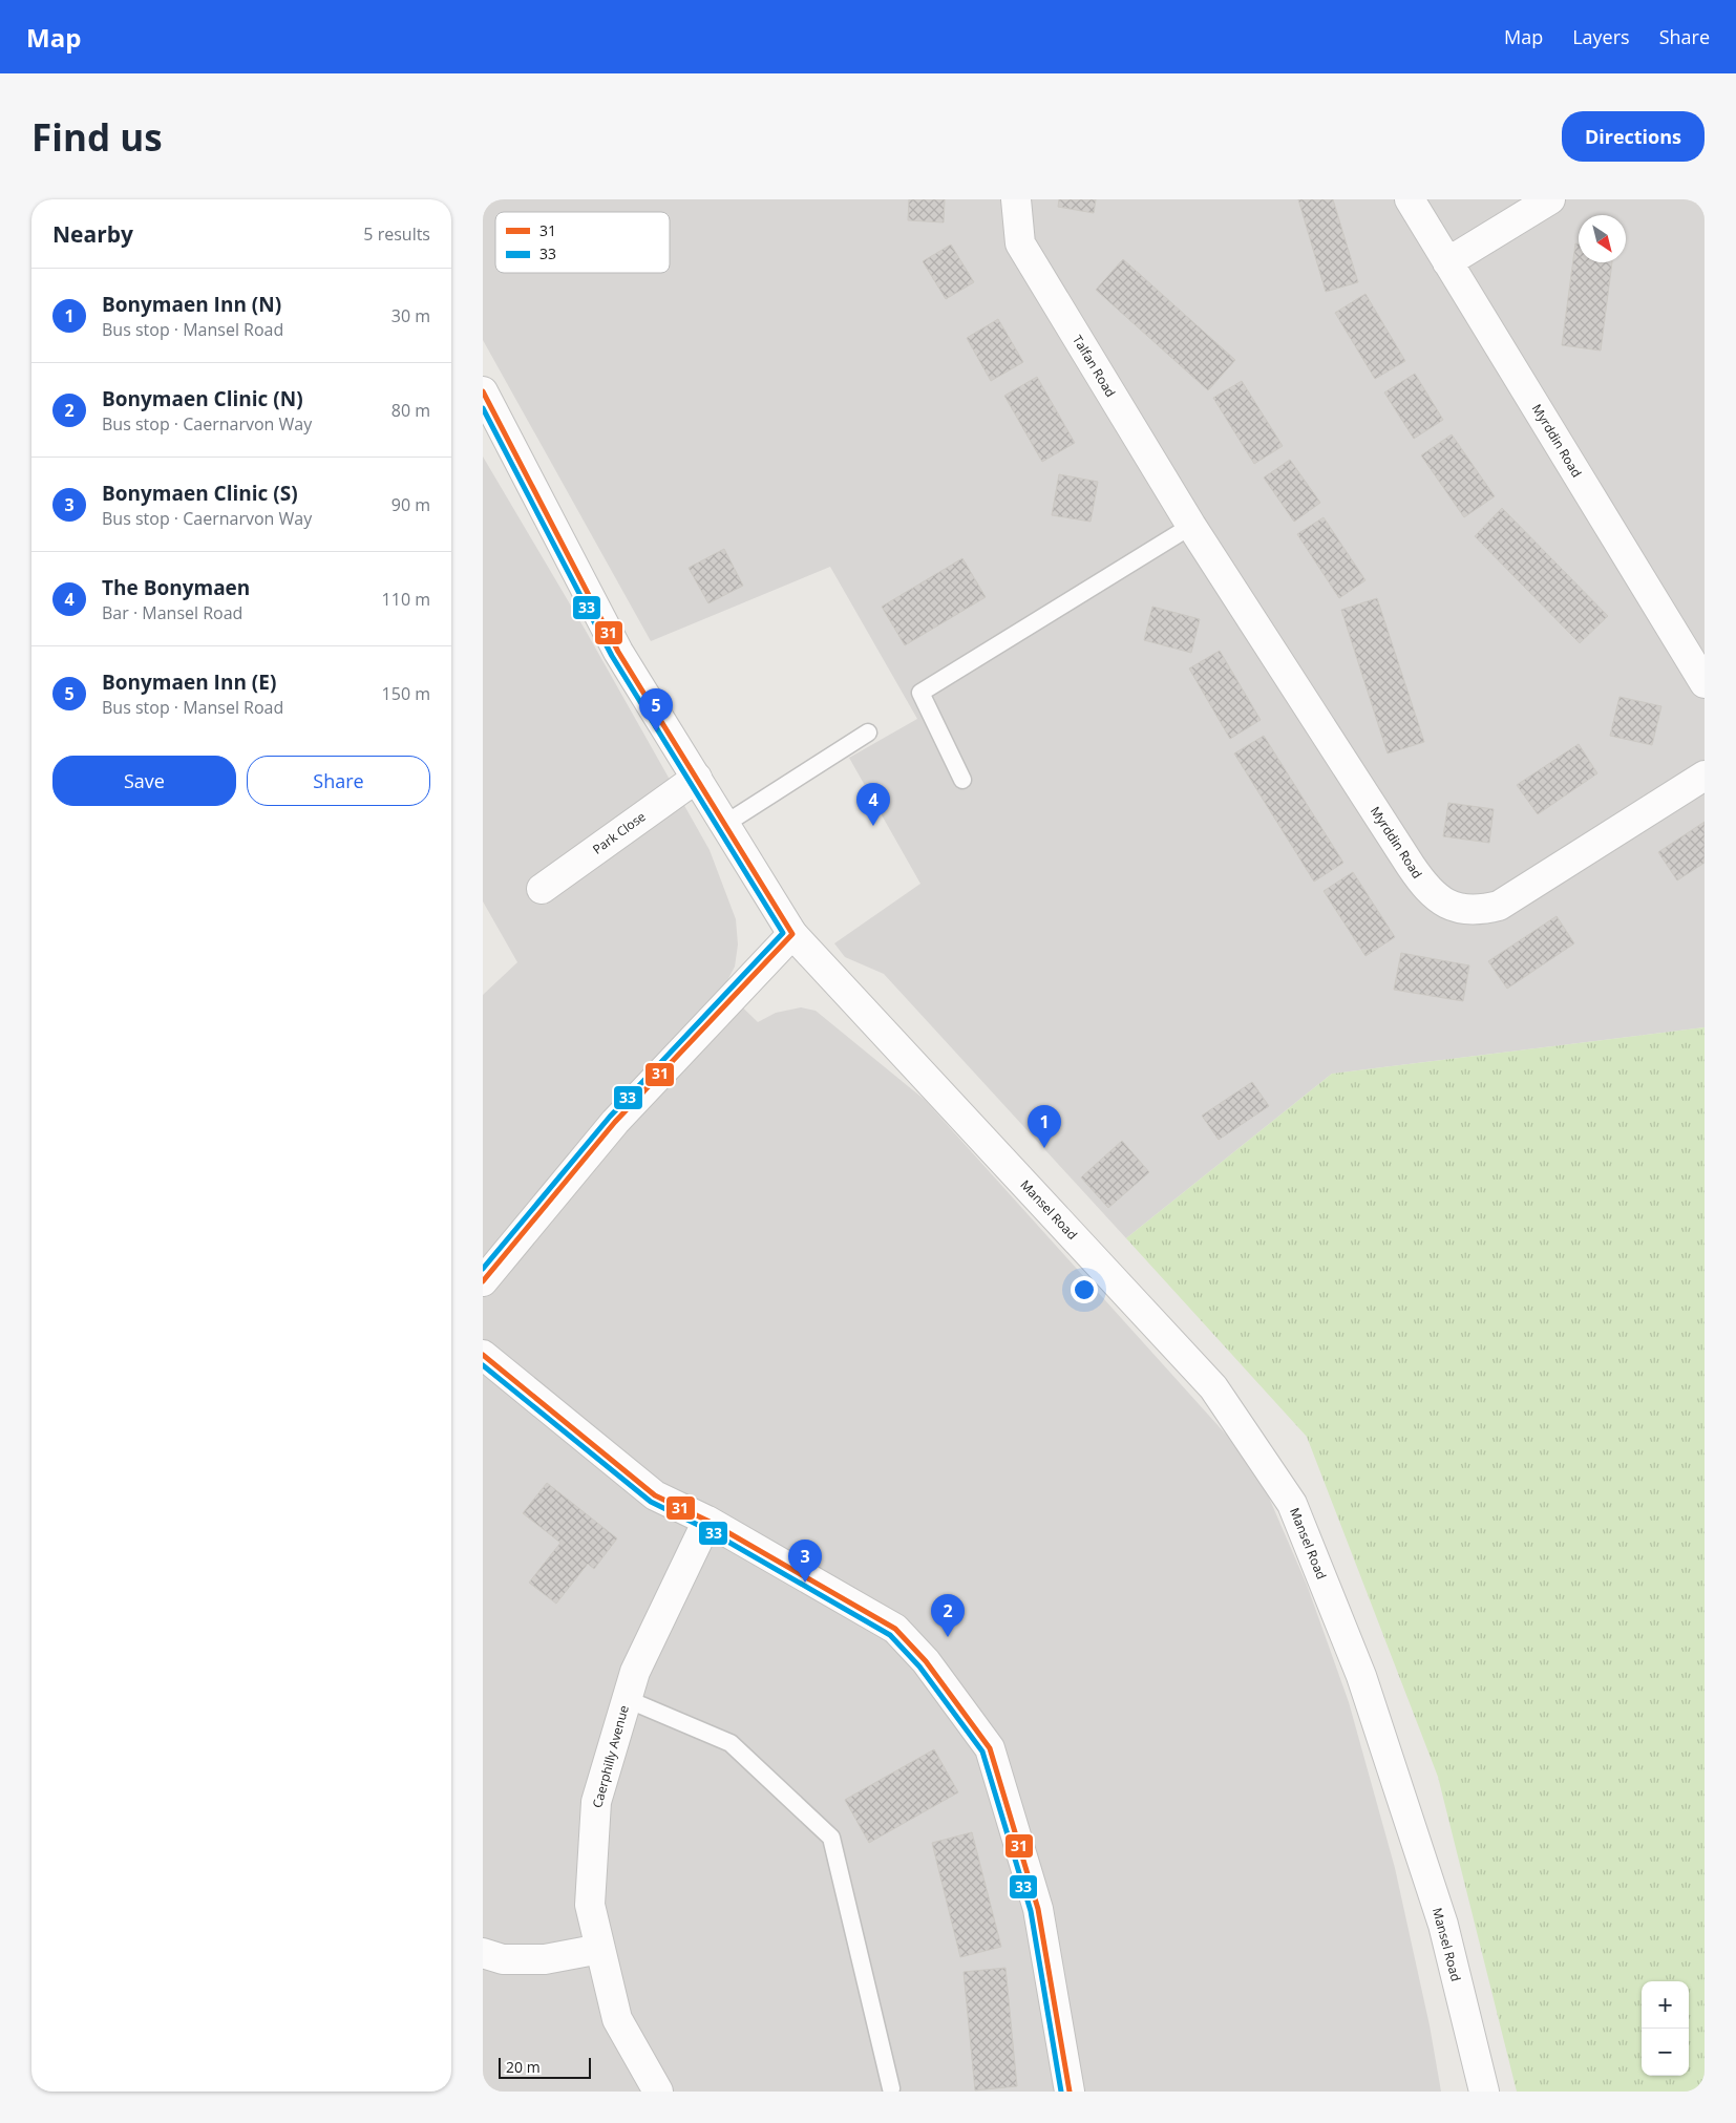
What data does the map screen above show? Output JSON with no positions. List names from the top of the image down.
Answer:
{
  "streets": {
    "street": [
      "Talfan Road",
      "Myrddin Road",
      "Park Close",
      "Mansel Road",
      "Caerphilly Avenue"
    ]
  },
  "crossings": [
    ["Talfan Road", "Myrddin Road"],
    ["Park Close", "Mansel Road"]
  ],
  "lines": ["transit line 31", "transit line 33"],
  "legend": ["31", "33"],
  "scale_bar": "20 m",
  "north": "bottom right",
  "page": {
    "header": "Map",
    "nav": ["Map", "Layers", "Share"],
    "buttons": [
      "Directions",
      ["Save", "Share"]
    ],
    "title": "Find us",
    "heading": ["Nearby", "5 results"],
    "list": [
      {
        "mark": "1",
        "name": "Bonymaen Inn (N)",
        "note": "Bus stop · Mansel Road",
        "value": "30 m"
      },
      {
        "mark": "2",
        "name": "Bonymaen Clinic (N)",
        "note": "Bus stop · Caernarvon Way",
        "value": "80 m"
      },
      {
        "mark": "3",
        "name": "Bonymaen Clinic (S)",
        "note": "Bus stop · Caernarvon Way",
        "value": "90 m"
      },
      {
        "mark": "4",
        "name": "The Bonymaen",
        "note": "Bar · Mansel Road",
        "value": "110 m"
      },
      {
        "mark": "5",
        "name": "Bonymaen Inn (E)",
        "note": "Bus stop · Mansel Road",
        "value": "150 m"
      }
    ],
    "pins": [
      "5",
      "4",
      "1",
      "3",
      "2"
    ],
    "map_buttons": ["+", "−"],
    "scale": "20 m"
  }
}
